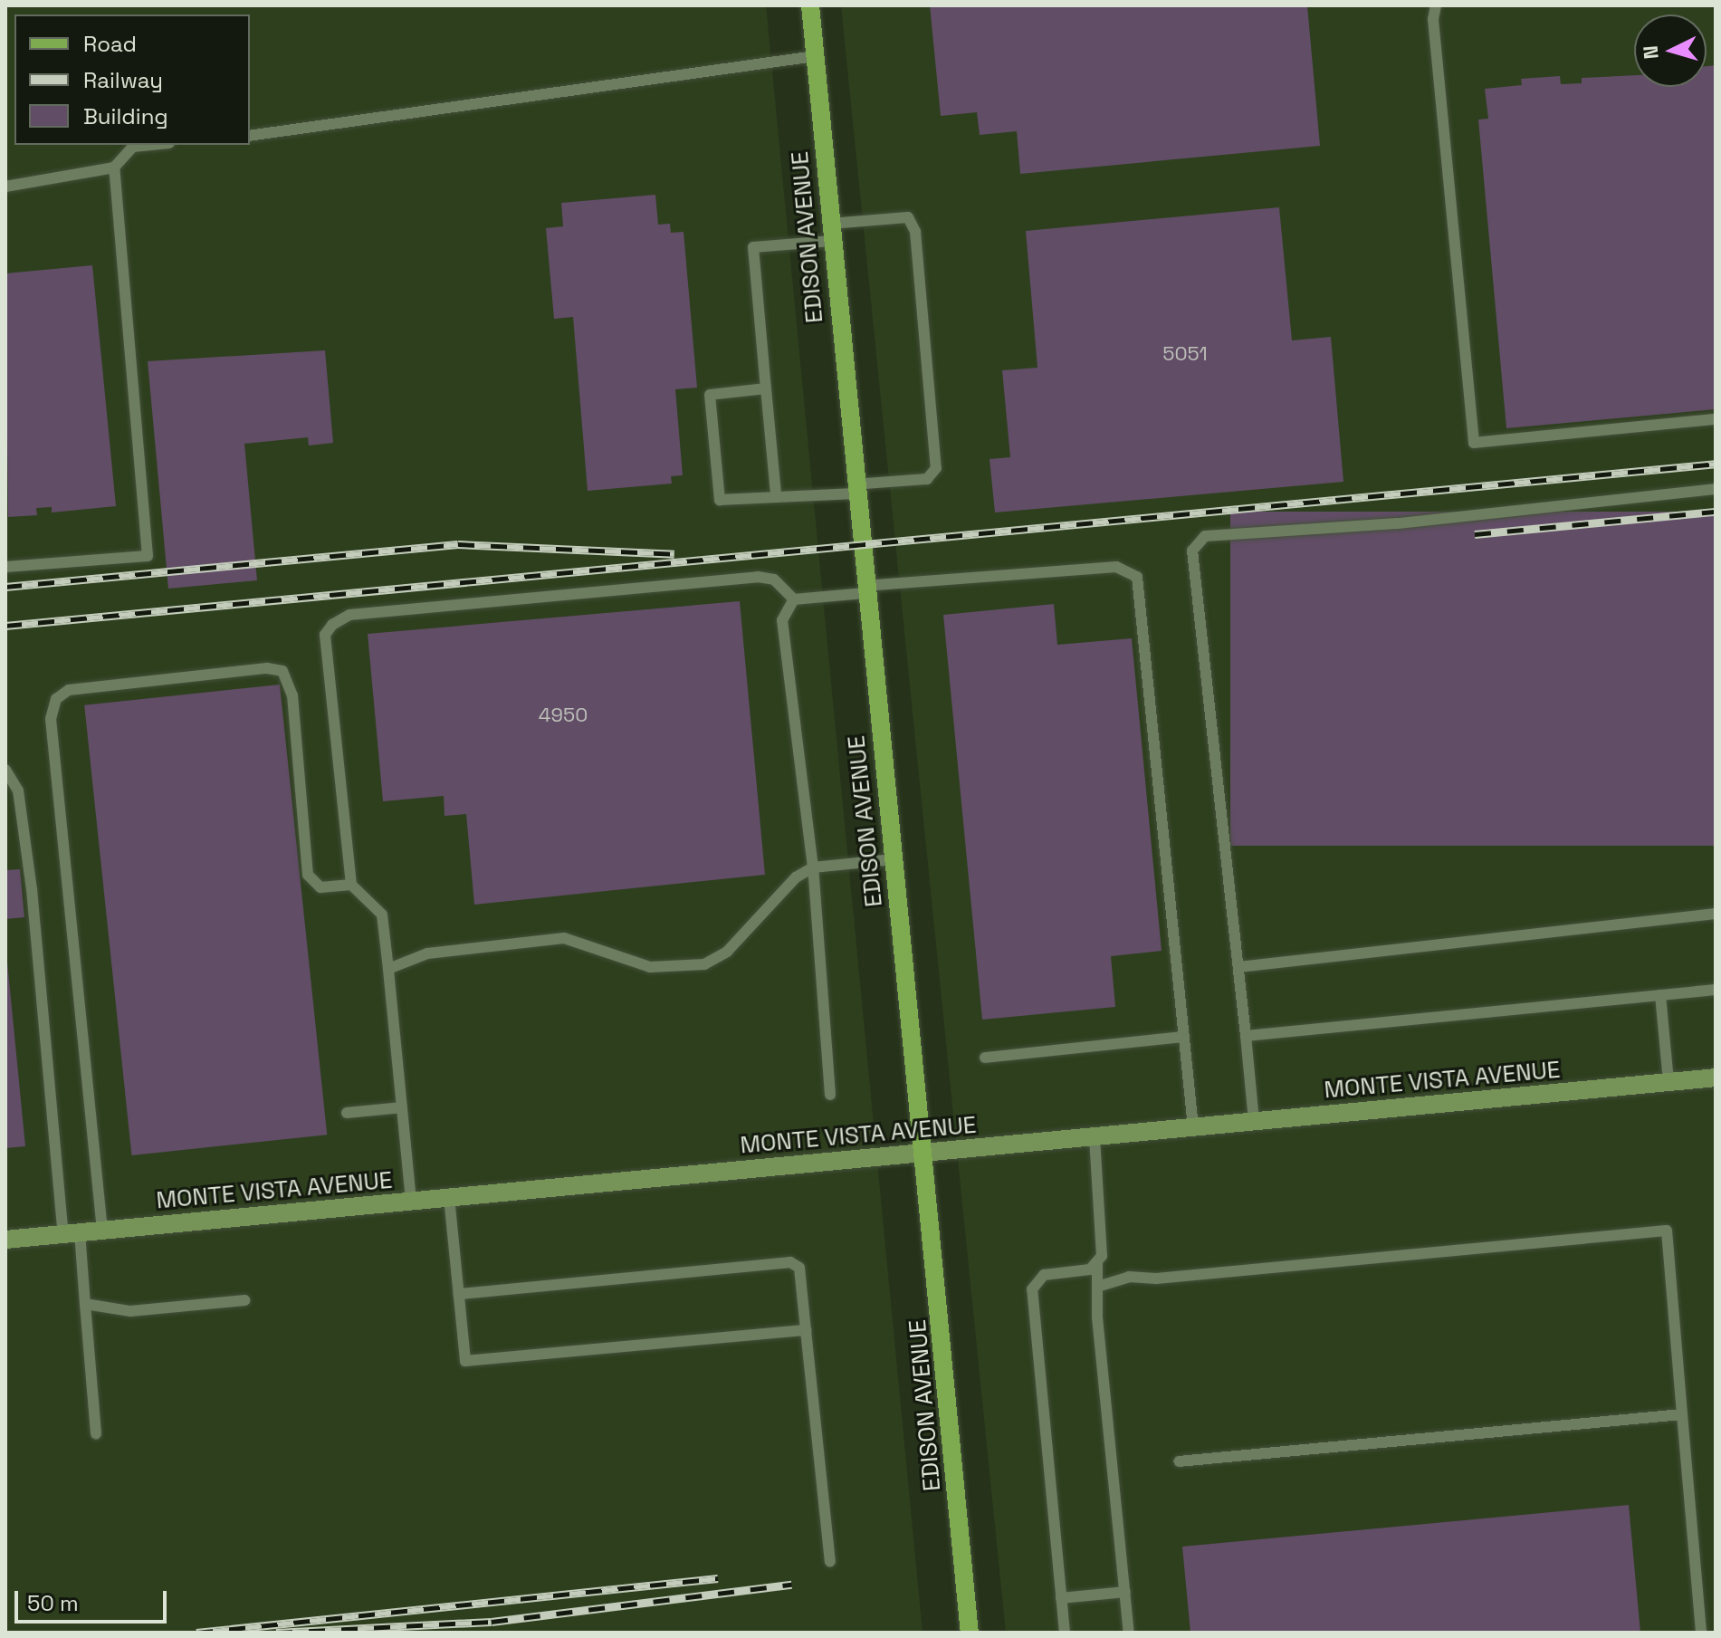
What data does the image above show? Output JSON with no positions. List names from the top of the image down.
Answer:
{
  "streets": {
    "main road": ["EDISON AVENUE"],
    "street": ["MONTE VISTA AVENUE"]
  },
  "crossings": [
    ["EDISON AVENUE", "MONTE VISTA AVENUE"]
  ],
  "house_numbers": ["5051", "4950"],
  "legend": ["Road", "Railway", "Building"],
  "scale_bar": "50 m",
  "north": "left"
}
